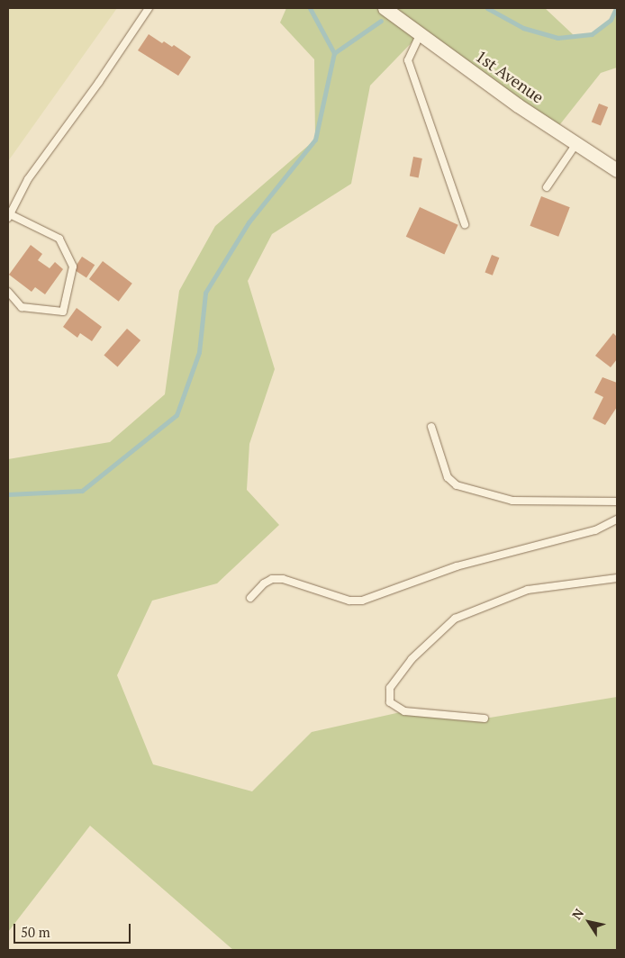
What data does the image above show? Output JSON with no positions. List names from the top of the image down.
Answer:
{
  "streets": {
    "street": ["1st Avenue"]
  },
  "scale_bar": "50 m",
  "north": "top left"
}
